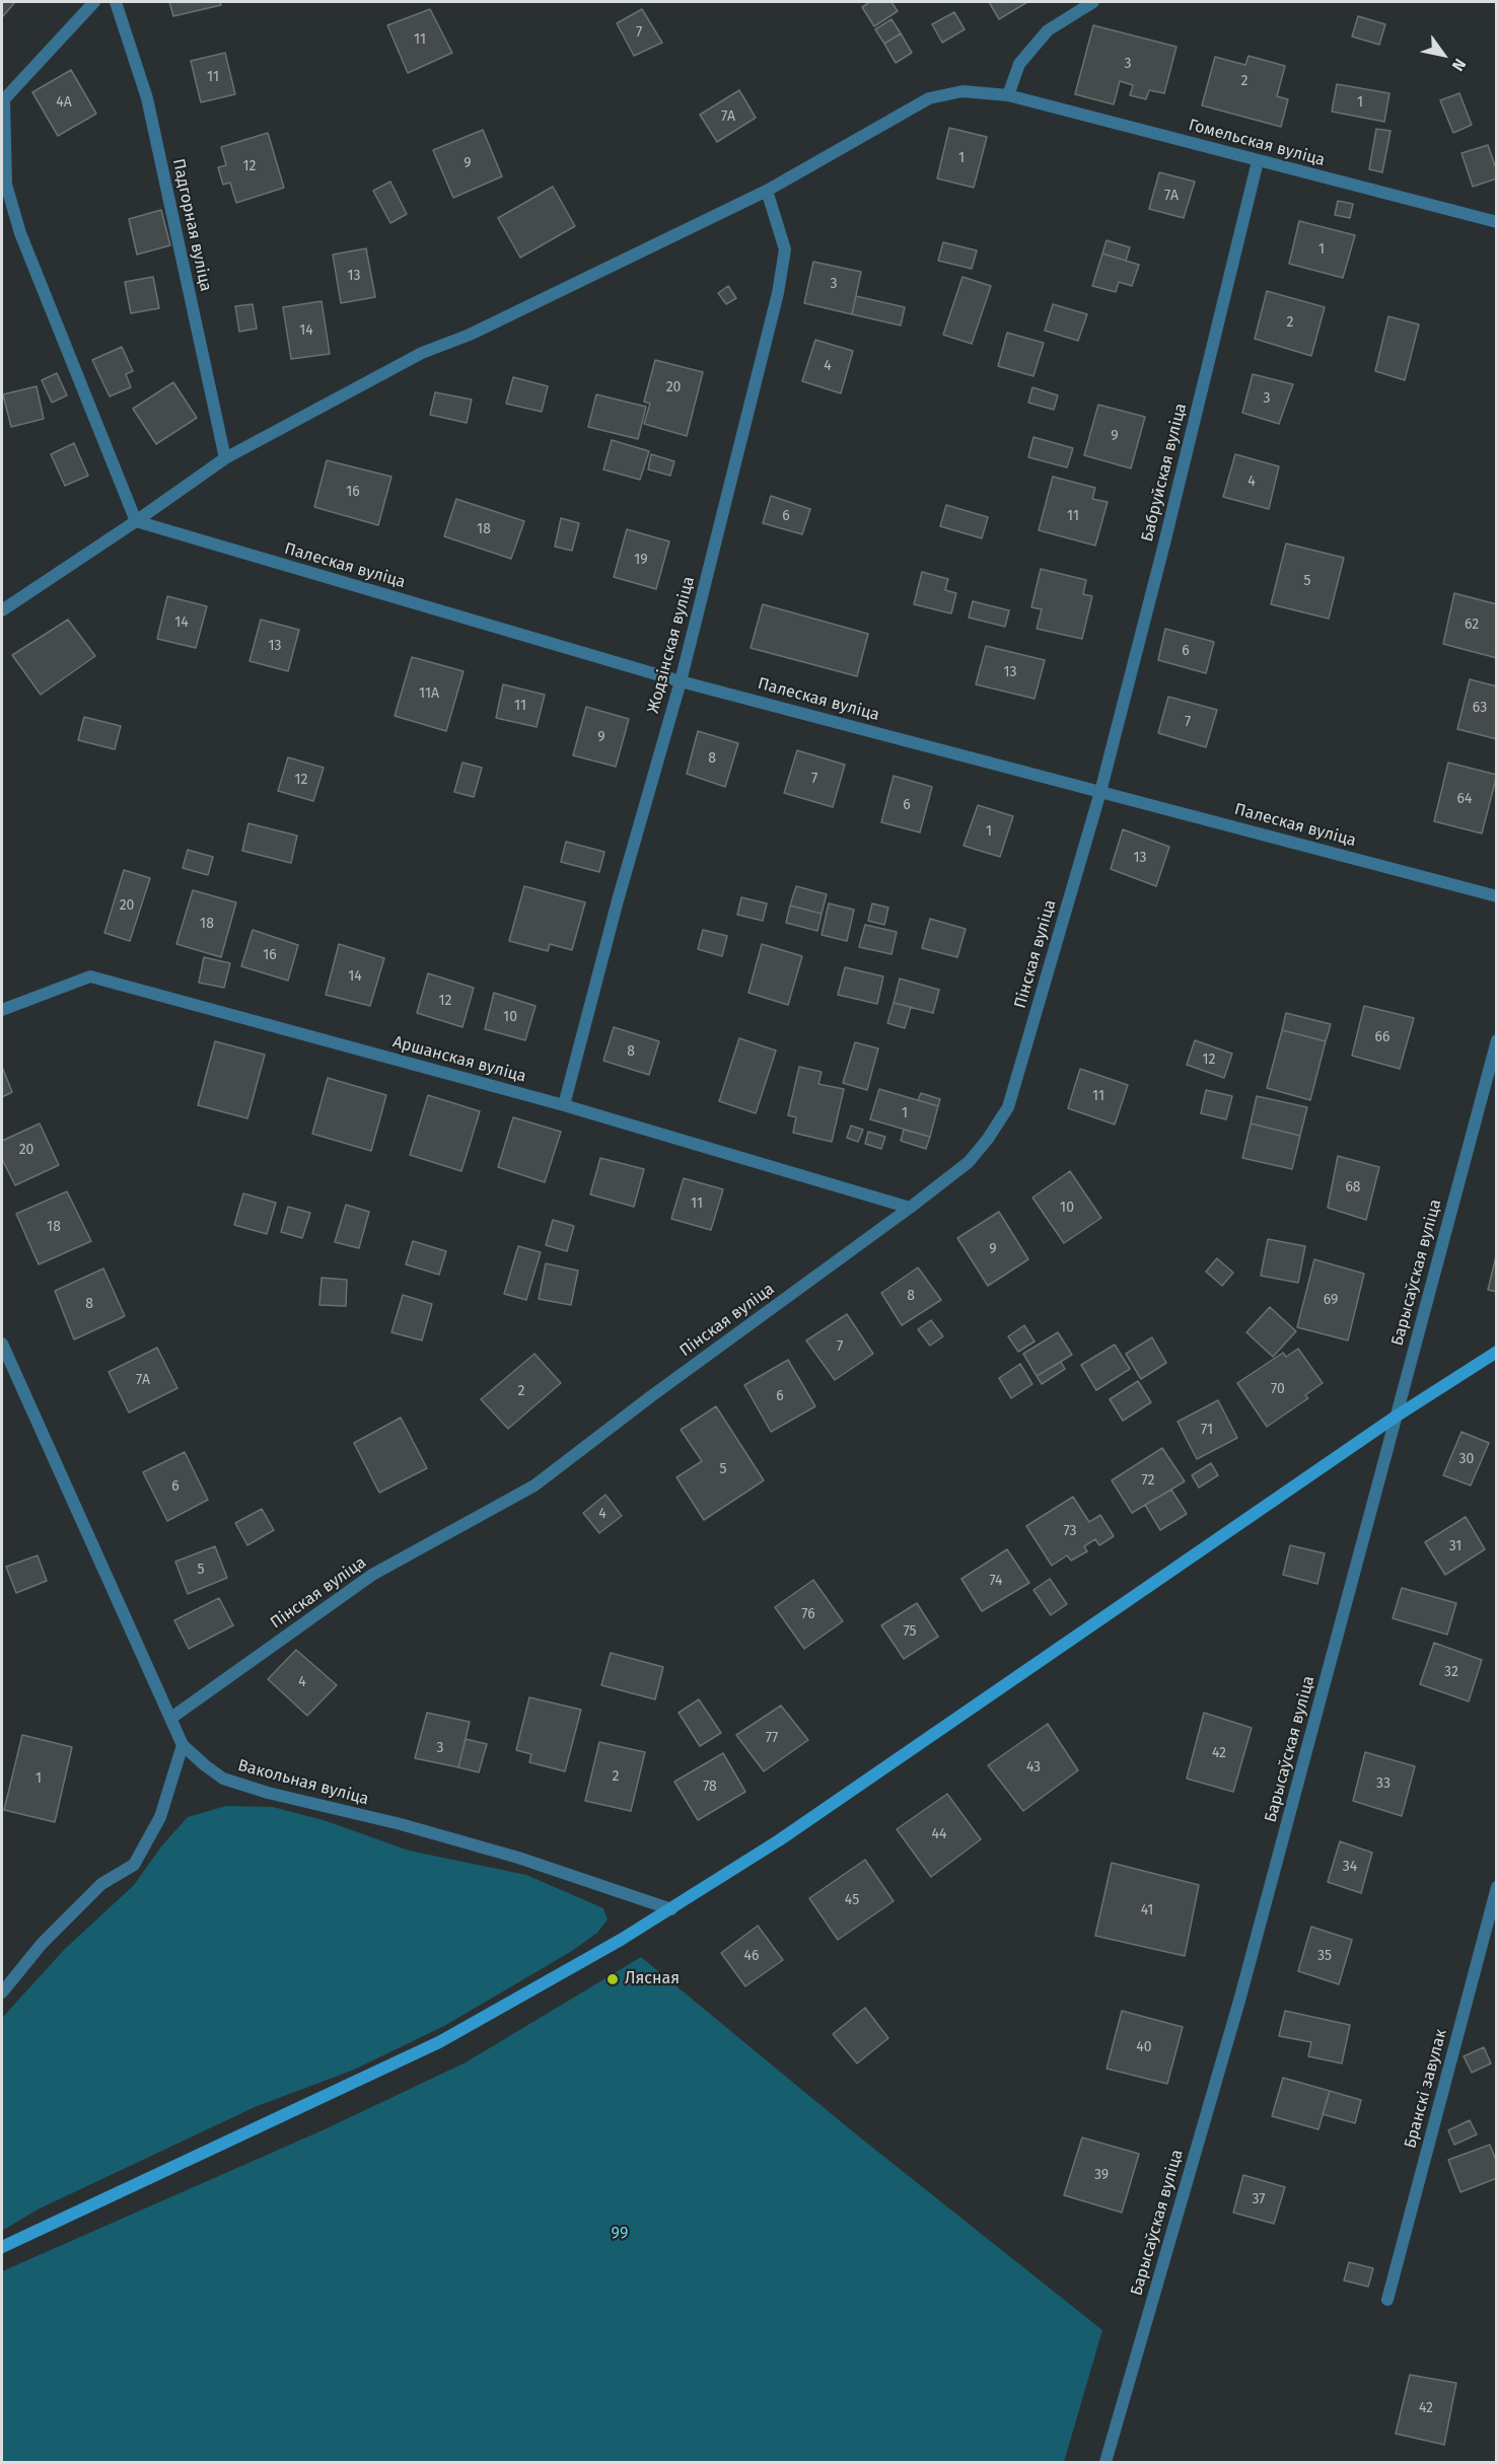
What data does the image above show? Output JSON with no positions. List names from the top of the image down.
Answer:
{
  "streets": {
    "street": [
      "Гомельская вуліца",
      "Падгорная вуліца",
      "Бабруйская вуліца",
      "Палеская вуліца",
      "Жодзінская вуліца",
      "Пінская вуліца",
      "Аршанская вуліца",
      "Барысаўская вуліца",
      "Вакольная вуліца",
      "Бранскі завулак"
    ]
  },
  "crossings": [
    ["Гомельская вуліца", "Падгорная вуліца"],
    ["Гомельская вуліца", "Бабруйская вуліца"],
    ["Гомельская вуліца", "Палеская вуліца"],
    ["Гомельская вуліца", "Жодзінская вуліца"],
    ["Бабруйская вуліца", "Палеская вуліца"],
    ["Бабруйская вуліца", "Пінская вуліца"],
    ["Палеская вуліца", "Жодзінская вуліца"],
    ["Палеская вуліца", "Пінская вуліца"],
    ["Жодзінская вуліца", "Аршанская вуліца"],
    ["Пінская вуліца", "Аршанская вуліца"],
    ["Пінская вуліца", "Вакольная вуліца"]
  ],
  "parks": ["99"],
  "places": ["Лясная"],
  "house_numbers": [
    "7",
    "11",
    "3",
    "11",
    "2",
    "4А",
    "1",
    "7А",
    "1",
    "9",
    "12",
    "7А",
    "1",
    "13",
    "3",
    "2",
    "14",
    "4",
    "20",
    "3",
    "9",
    "4",
    "16",
    "6",
    "11",
    "18",
    "19",
    "5",
    "14",
    "62",
    "13",
    "6",
    "13",
    "11А",
    "11",
    "63",
    "7",
    "9",
    "8",
    "7",
    "12",
    "64",
    "6",
    "1",
    "13",
    "20",
    "18",
    "16",
    "14",
    "12",
    "10",
    "66",
    "8",
    "12",
    "11",
    "1",
    "20",
    "68",
    "11",
    "10",
    "18",
    "9",
    "8",
    "69",
    "8",
    "7",
    "7А",
    "70",
    "2",
    "6",
    "71",
    "30",
    "5",
    "72",
    "6",
    "4",
    "73",
    "31",
    "5",
    "74",
    "76",
    "75",
    "32",
    "4",
    "77",
    "3",
    "42",
    "43",
    "2",
    "1",
    "33",
    "78",
    "44",
    "34",
    "45",
    "41",
    "46",
    "35",
    "40",
    "39",
    "37",
    "42"
  ],
  "north": "bottom right"
}
